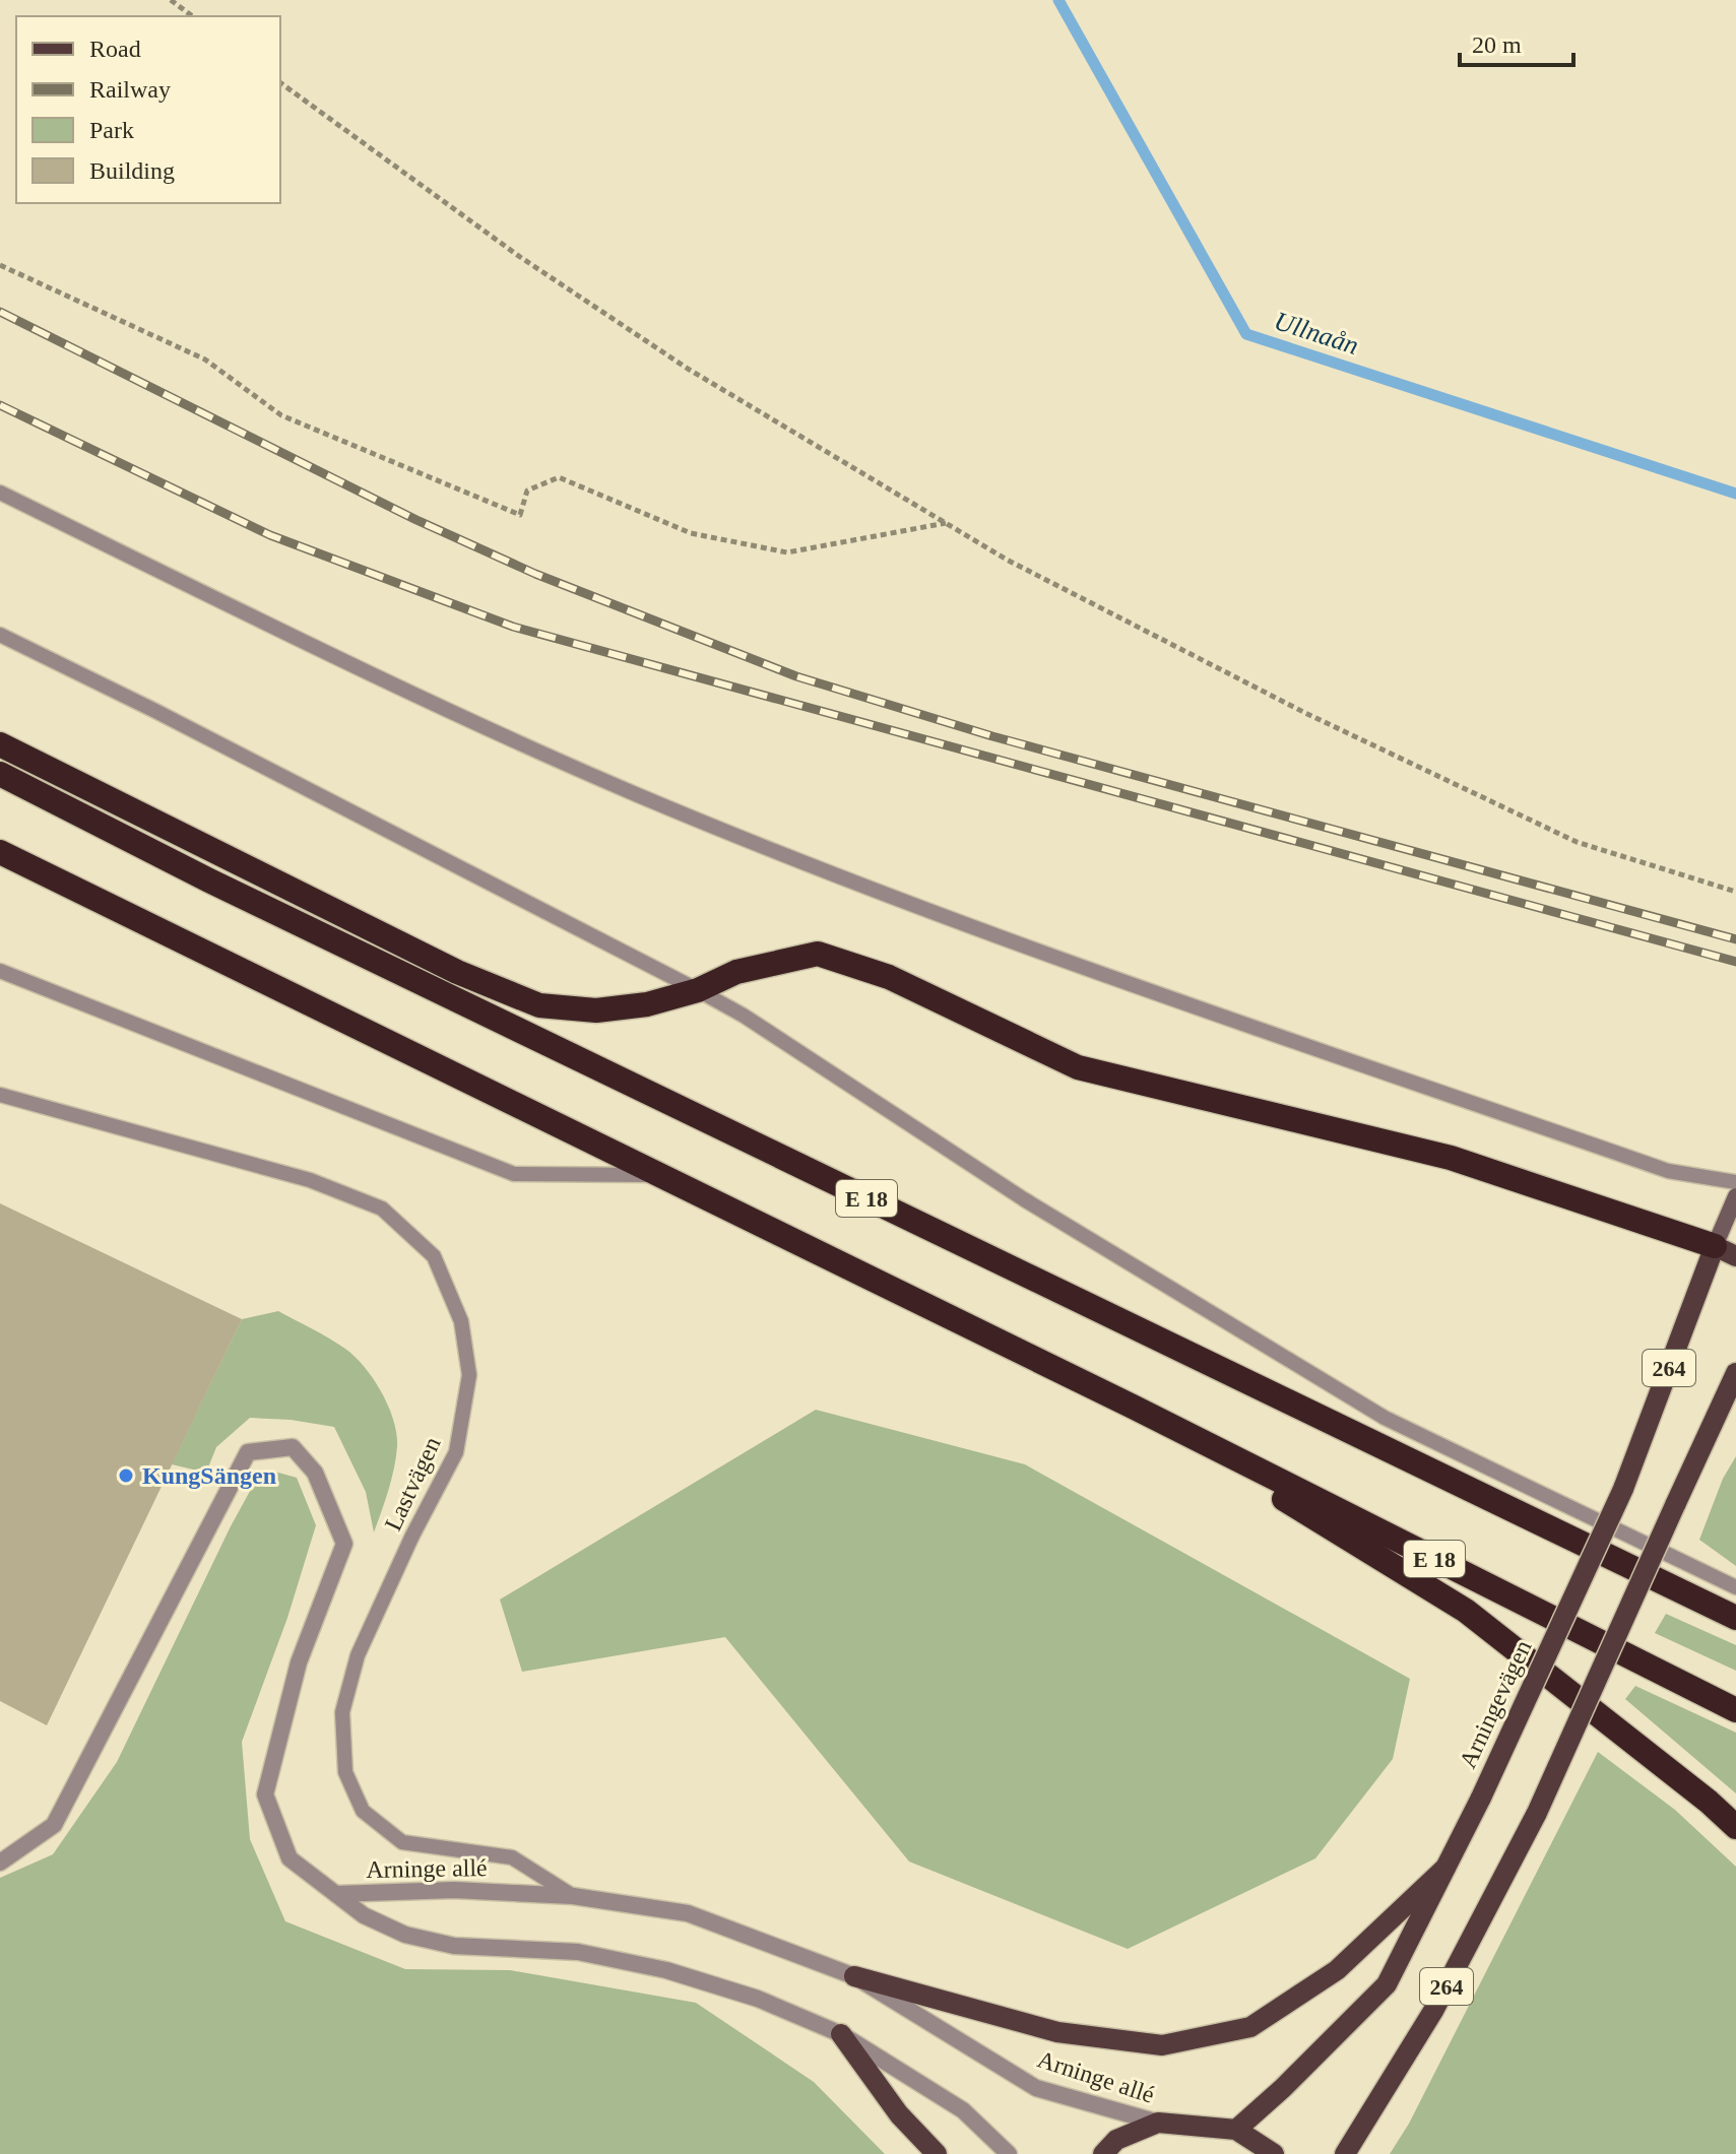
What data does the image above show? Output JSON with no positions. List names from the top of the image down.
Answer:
{
  "streets": {
    "highway": ["E 18"],
    "main road": ["264", "Arningevägen"],
    "street": ["Arninge allé"],
    "lane": ["Lastvägen"]
  },
  "crossings": [
    ["Lastvägen", "Arninge allé"]
  ],
  "water": ["Ullnaån"],
  "places": ["KungSängen"],
  "legend": [
    "Road",
    "Railway",
    "Park",
    "Building"
  ],
  "scale_bar": "20 m"
}
